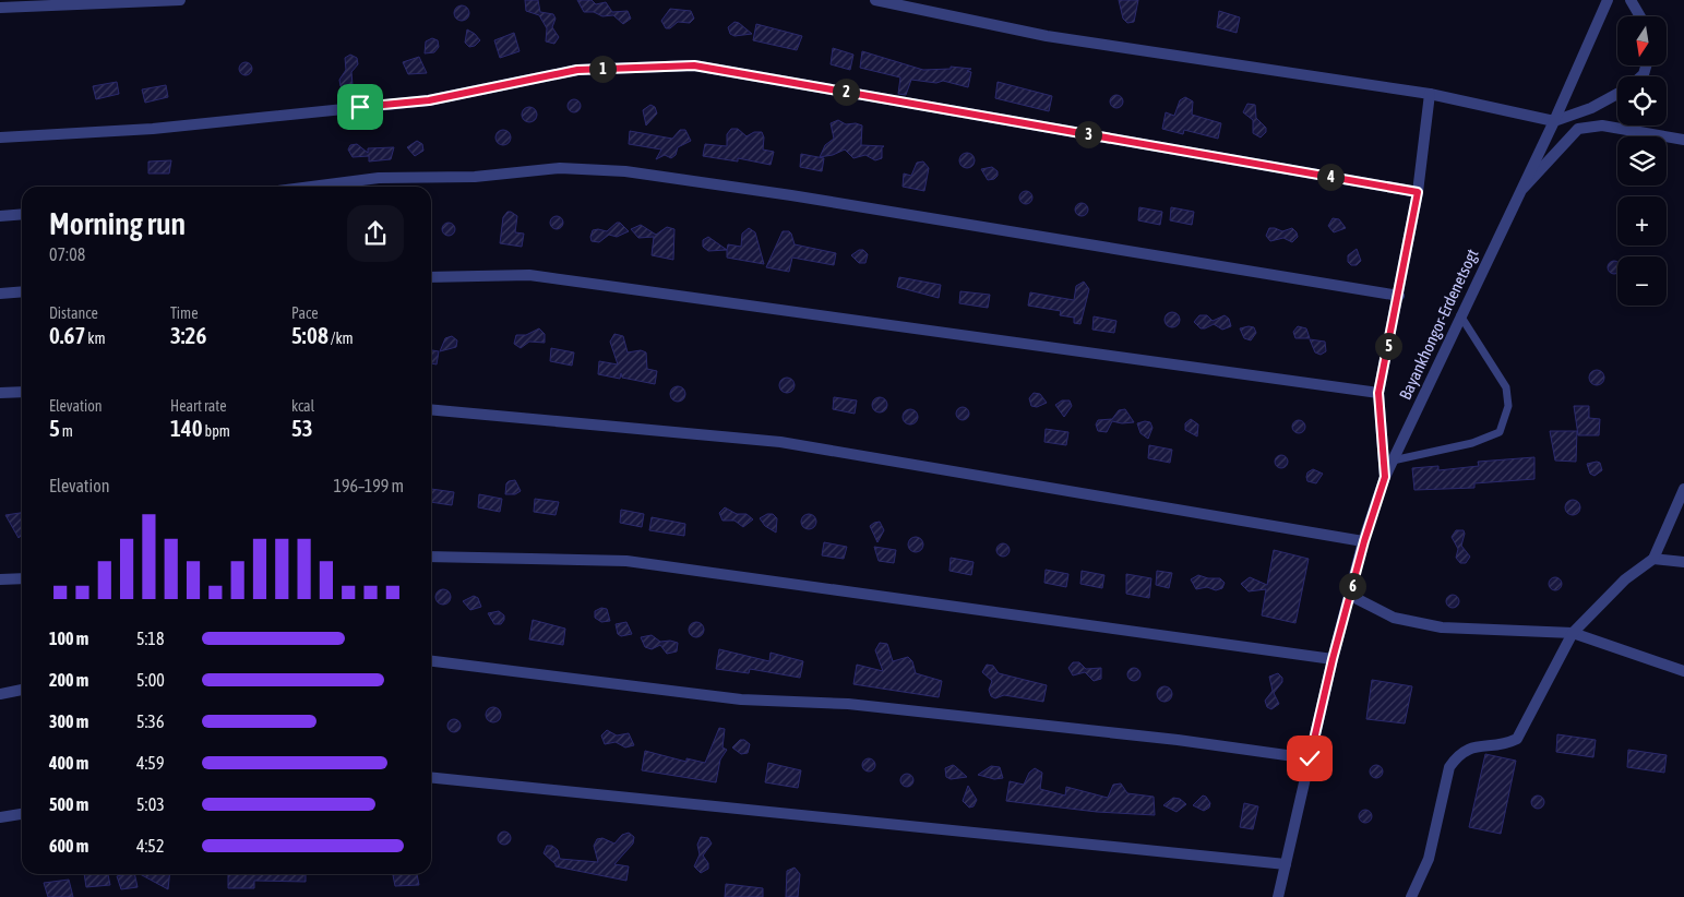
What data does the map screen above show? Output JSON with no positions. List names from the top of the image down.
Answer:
{
  "streets": {
    "street": ["Bayankhongor-Erdenetsogt"]
  },
  "north": "bottom",
  "page": {
    "map_buttons": ["+", "−"],
    "pins": [
      "1",
      "2",
      "3",
      "4",
      "5",
      "6"
    ],
    "heading": ["Morning run", "07:08"],
    "stats": [
      ["Distance", "0.67 km"],
      ["Time", "3:26"],
      ["Pace", "5:08 /km"],
      ["Elevation", "5 m"],
      ["Heart rate", "140 bpm"],
      ["kcal", "53"]
    ],
    "chart": ["Elevation", "196–199 m"],
    "list": [
      {
        "name": "100 m",
        "note": "5:18"
      },
      {
        "name": "200 m",
        "note": "5:00"
      },
      {
        "name": "300 m",
        "note": "5:36"
      },
      {
        "name": "400 m",
        "note": "4:59"
      },
      {
        "name": "500 m",
        "note": "5:03"
      },
      {
        "name": "600 m",
        "note": "4:52"
      }
    ]
  }
}
